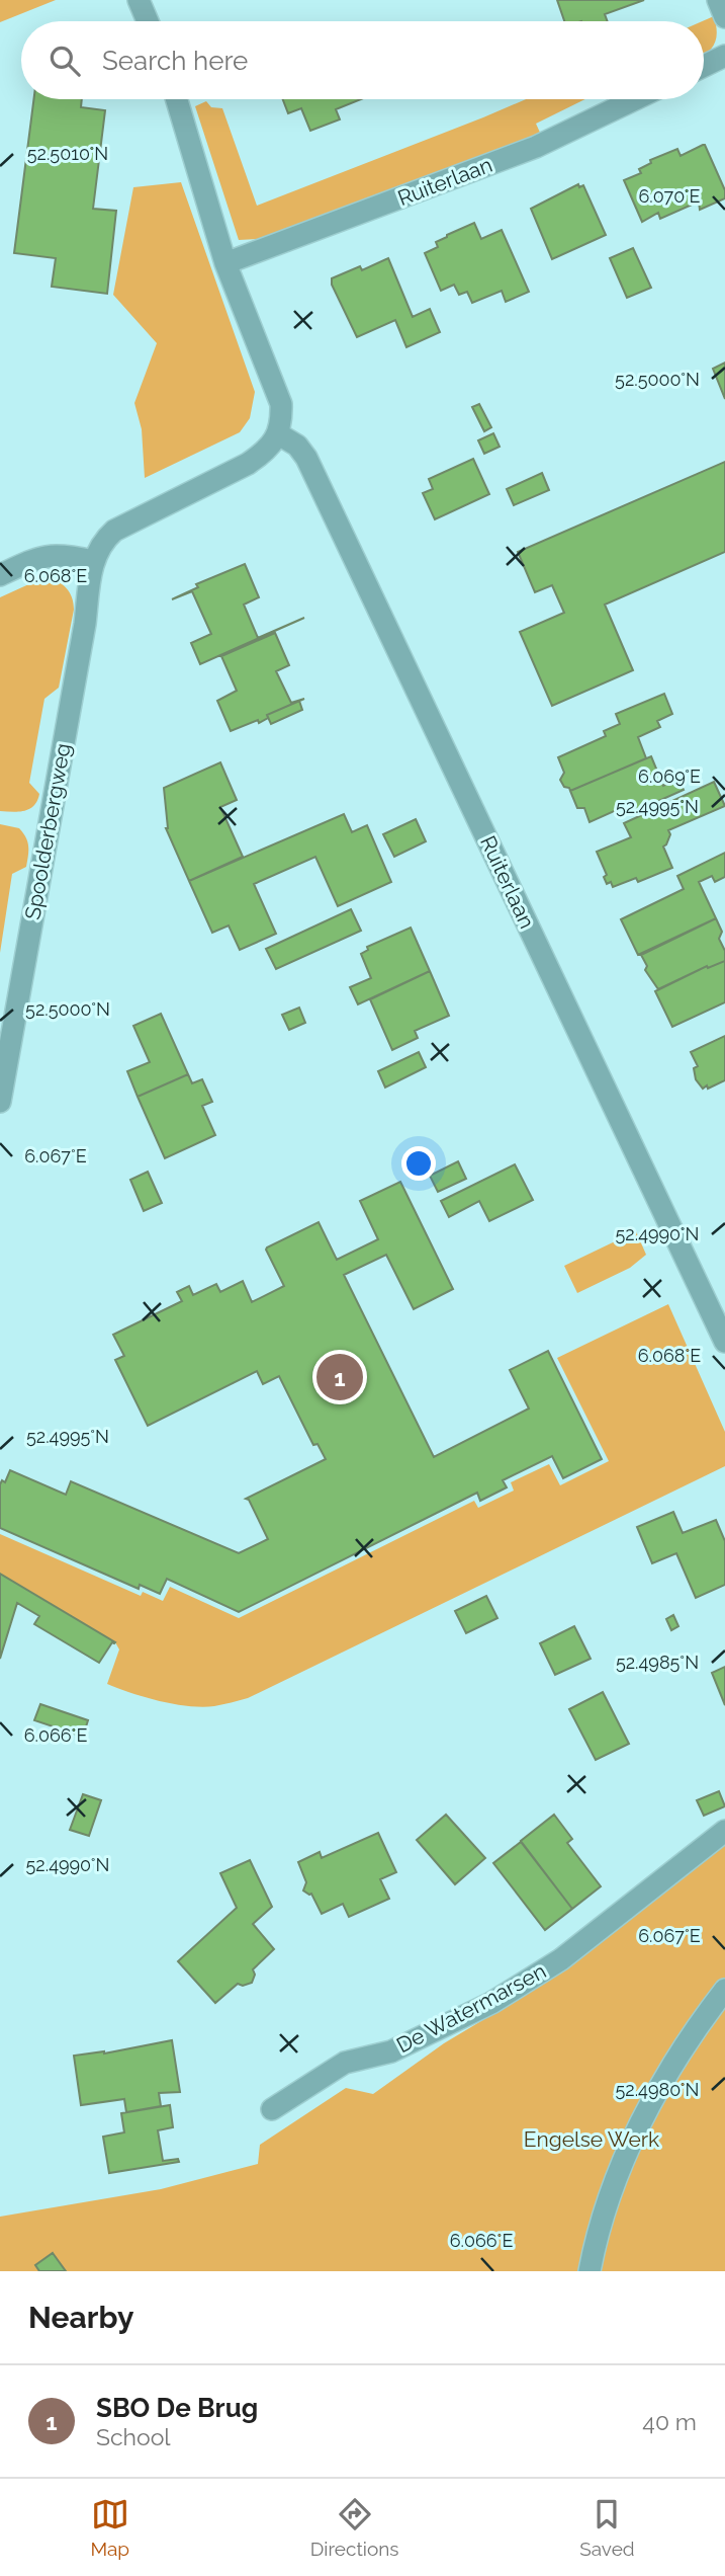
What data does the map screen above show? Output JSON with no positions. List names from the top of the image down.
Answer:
{
  "streets": {
    "street": ["Ruiterlaan", "Spoolderbergweg", "De Watermarsen"]
  },
  "crossings": [
    ["Ruiterlaan", "Spoolderbergweg"]
  ],
  "parks": ["Engelse Werk"],
  "page": {
    "search": "Search here",
    "pins": "1",
    "heading": "Nearby",
    "list": [
      {
        "mark": "1",
        "name": "SBO De Brug",
        "note": "School",
        "value": "40 m"
      }
    ],
    "nav": ["Map", "Directions", "Saved"]
  },
  "coordinates": [
    "52.5010°N",
    "6.070°E",
    "52.5000°N",
    "6.068°E",
    "6.069°E",
    "52.4995°N",
    "6.067°E",
    "52.4990°N",
    "52.4985°N",
    "6.066°E",
    "52.4980°N"
  ]
}
